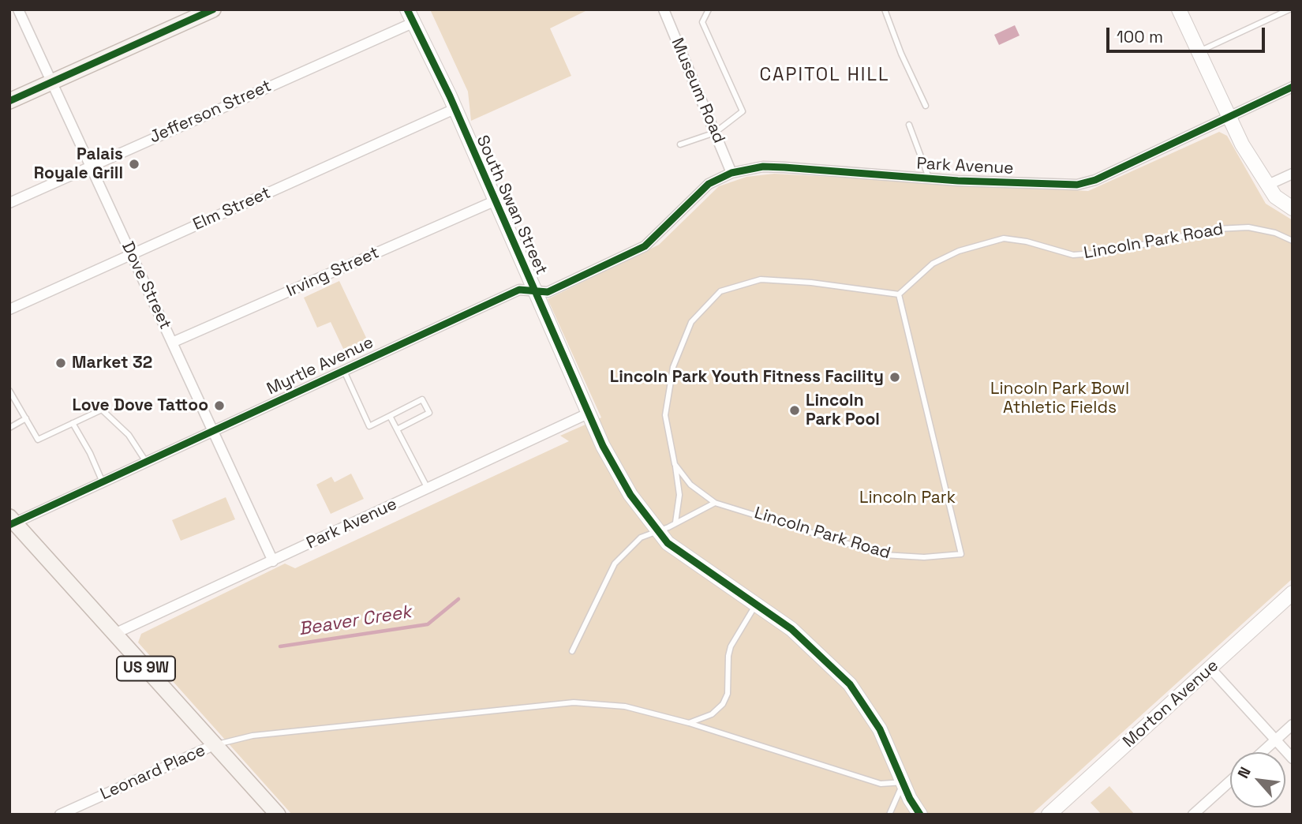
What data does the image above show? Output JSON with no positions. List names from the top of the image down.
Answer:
{
  "streets": {
    "main road": ["US 9W"],
    "street": [
      "Museum Road",
      "Jefferson Street",
      "Park Avenue",
      "South Swan Street",
      "Elm Street",
      "Irving Street",
      "Dove Street",
      "Myrtle Avenue",
      "Morton Avenue",
      "Leonard Place"
    ],
    "lane": ["Lincoln Park Road"]
  },
  "crossings": [
    ["Museum Road", "Park Avenue"],
    ["Jefferson Street", "South Swan Street"],
    ["Jefferson Street", "Dove Street"],
    ["Park Avenue", "South Swan Street"],
    ["Park Avenue", "Dove Street"],
    ["Park Avenue", "Myrtle Avenue"],
    ["Park Avenue", "US 9W"],
    ["South Swan Street", "Elm Street"],
    ["South Swan Street", "Irving Street"],
    ["South Swan Street", "Myrtle Avenue"],
    ["Elm Street", "Dove Street"],
    ["Irving Street", "Dove Street"],
    ["Dove Street", "Myrtle Avenue"],
    ["Myrtle Avenue", "US 9W"],
    ["US 9W", "Leonard Place"]
  ],
  "districts": ["CAPITOL HILL"],
  "water": ["Beaver Creek"],
  "parks": ["Lincoln Park Bowl Athletic Fields", "Lincoln Park"],
  "places": [
    "Palais Royale Grill",
    "Market 32",
    "Lincoln Park Youth Fitness Facility",
    "Love Dove Tattoo",
    "Lincoln Park Pool"
  ],
  "scale_bar": "100 m",
  "north": "top left"
}
